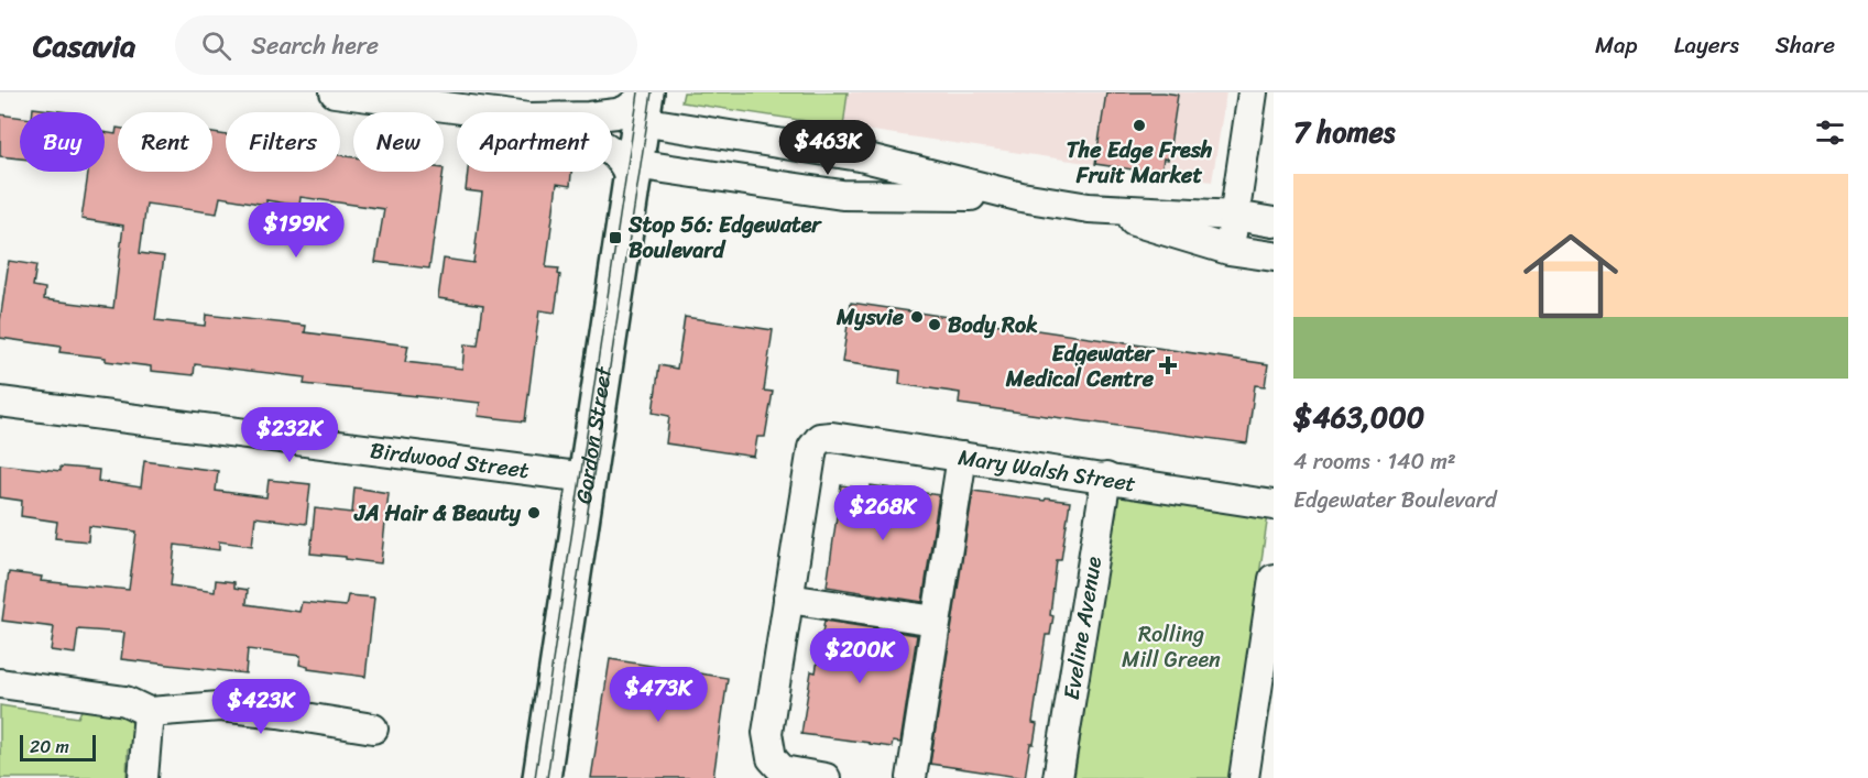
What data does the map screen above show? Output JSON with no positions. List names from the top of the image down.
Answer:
{
  "streets": {
    "main road": ["Gordon Street"],
    "street": ["Birdwood Street", "Mary Walsh Street", "Eveline Avenue"]
  },
  "crossings": [
    ["Gordon Street", "Birdwood Street"],
    ["Mary Walsh Street", "Eveline Avenue"]
  ],
  "parks": ["Rolling Mill Green"],
  "places": {
    "other": [
      "The Edge Fresh Fruit Market",
      "Mysvie",
      "Body Rok",
      "JA Hair & Beauty"
    ],
    "transit": ["Stop 56: Edgewater Boulevard"],
    "health": ["Edgewater Medical Centre"]
  },
  "scale_bar": "20 m",
  "page": {
    "header": "Casavia",
    "search": "Search here",
    "nav": ["Map", "Layers", "Share"],
    "heading": "7 homes",
    "chip": [
      "Buy",
      "Rent",
      "Filters",
      "New",
      "Apartment"
    ],
    "price": [
      "$463K",
      "$199K",
      "$232K",
      "$268K",
      "$200K",
      "$473K",
      "$423K"
    ],
    "list": [
      {
        "name": "$463,000",
        "note": "4 rooms · 140 m² · Edgewater Boulevard"
      }
    ],
    "scale": "20 m"
  }
}
